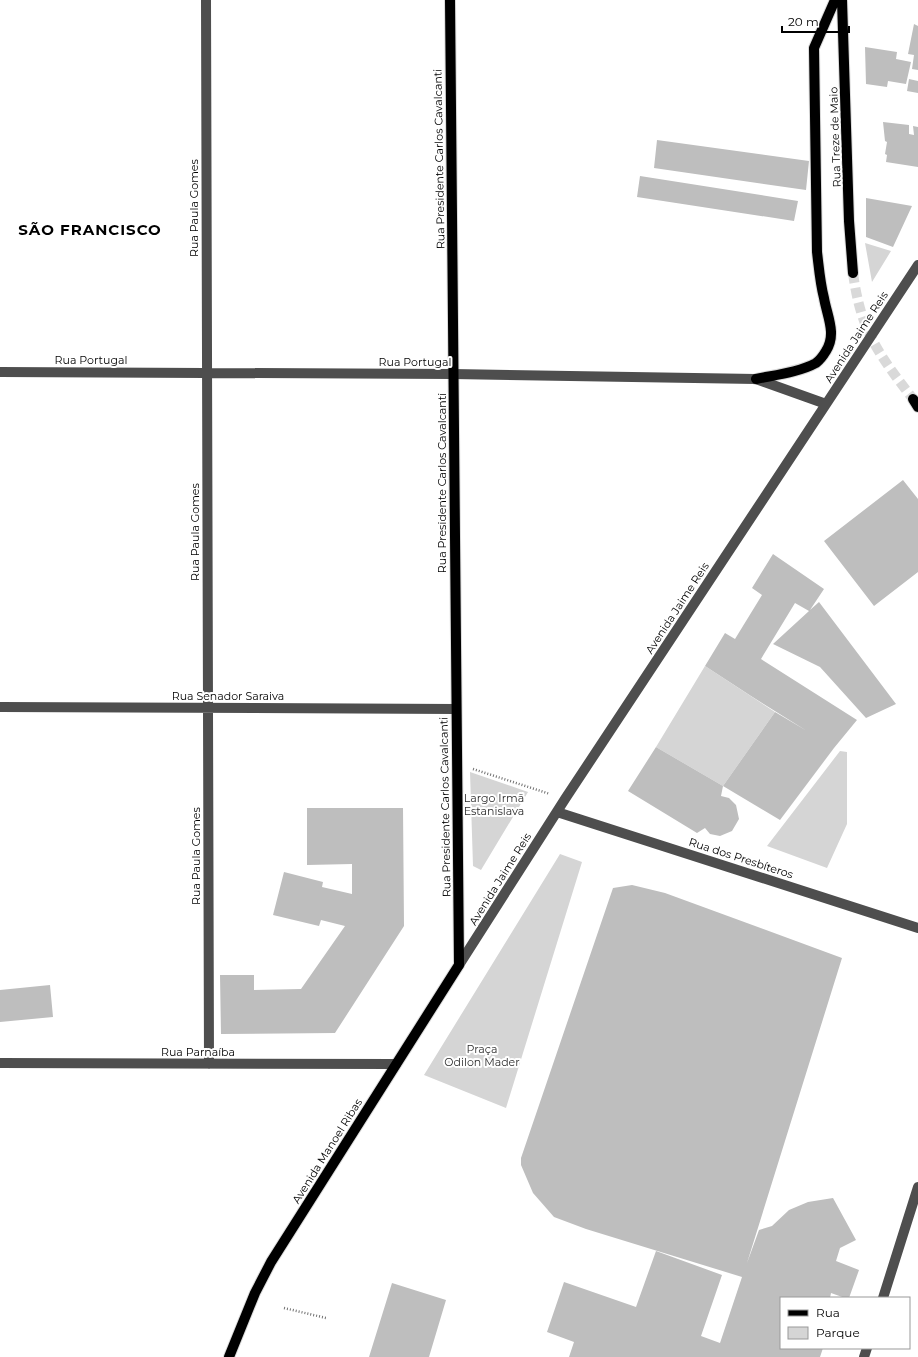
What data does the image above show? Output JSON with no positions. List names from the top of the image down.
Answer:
{
  "streets": {
    "main road": ["Rua Treze de Maio", "Rua Presidente Carlos Cavalcanti", "Avenida Manoel Ribas"],
    "street": [
      "Rua Paula Gomes",
      "Avenida Jaime Reis",
      "Rua Portugal",
      "Rua Senador Saraiva",
      "Rua dos Presbíteros",
      "Rua Parnaíba"
    ]
  },
  "crossings": [
    ["Rua Presidente Carlos Cavalcanti", "Avenida Jaime Reis"],
    ["Rua Presidente Carlos Cavalcanti", "Rua Portugal"],
    ["Rua Presidente Carlos Cavalcanti", "Rua Senador Saraiva"],
    ["Rua Presidente Carlos Cavalcanti", "Avenida Manoel Ribas"],
    ["Rua Paula Gomes", "Rua Portugal"],
    ["Rua Paula Gomes", "Rua Senador Saraiva"],
    ["Rua Paula Gomes", "Rua Parnaíba"],
    ["Avenida Jaime Reis", "Rua Portugal"],
    ["Avenida Jaime Reis", "Rua dos Presbíteros"],
    ["Avenida Jaime Reis", "Avenida Manoel Ribas"],
    ["Rua Parnaíba", "Avenida Manoel Ribas"]
  ],
  "districts": ["SÃO FRANCISCO"],
  "parks": ["Largo Irmã Estanislava", "Praça Odilon Mader"],
  "legend": ["Rua", "Parque"],
  "scale_bar": "20 m"
}
